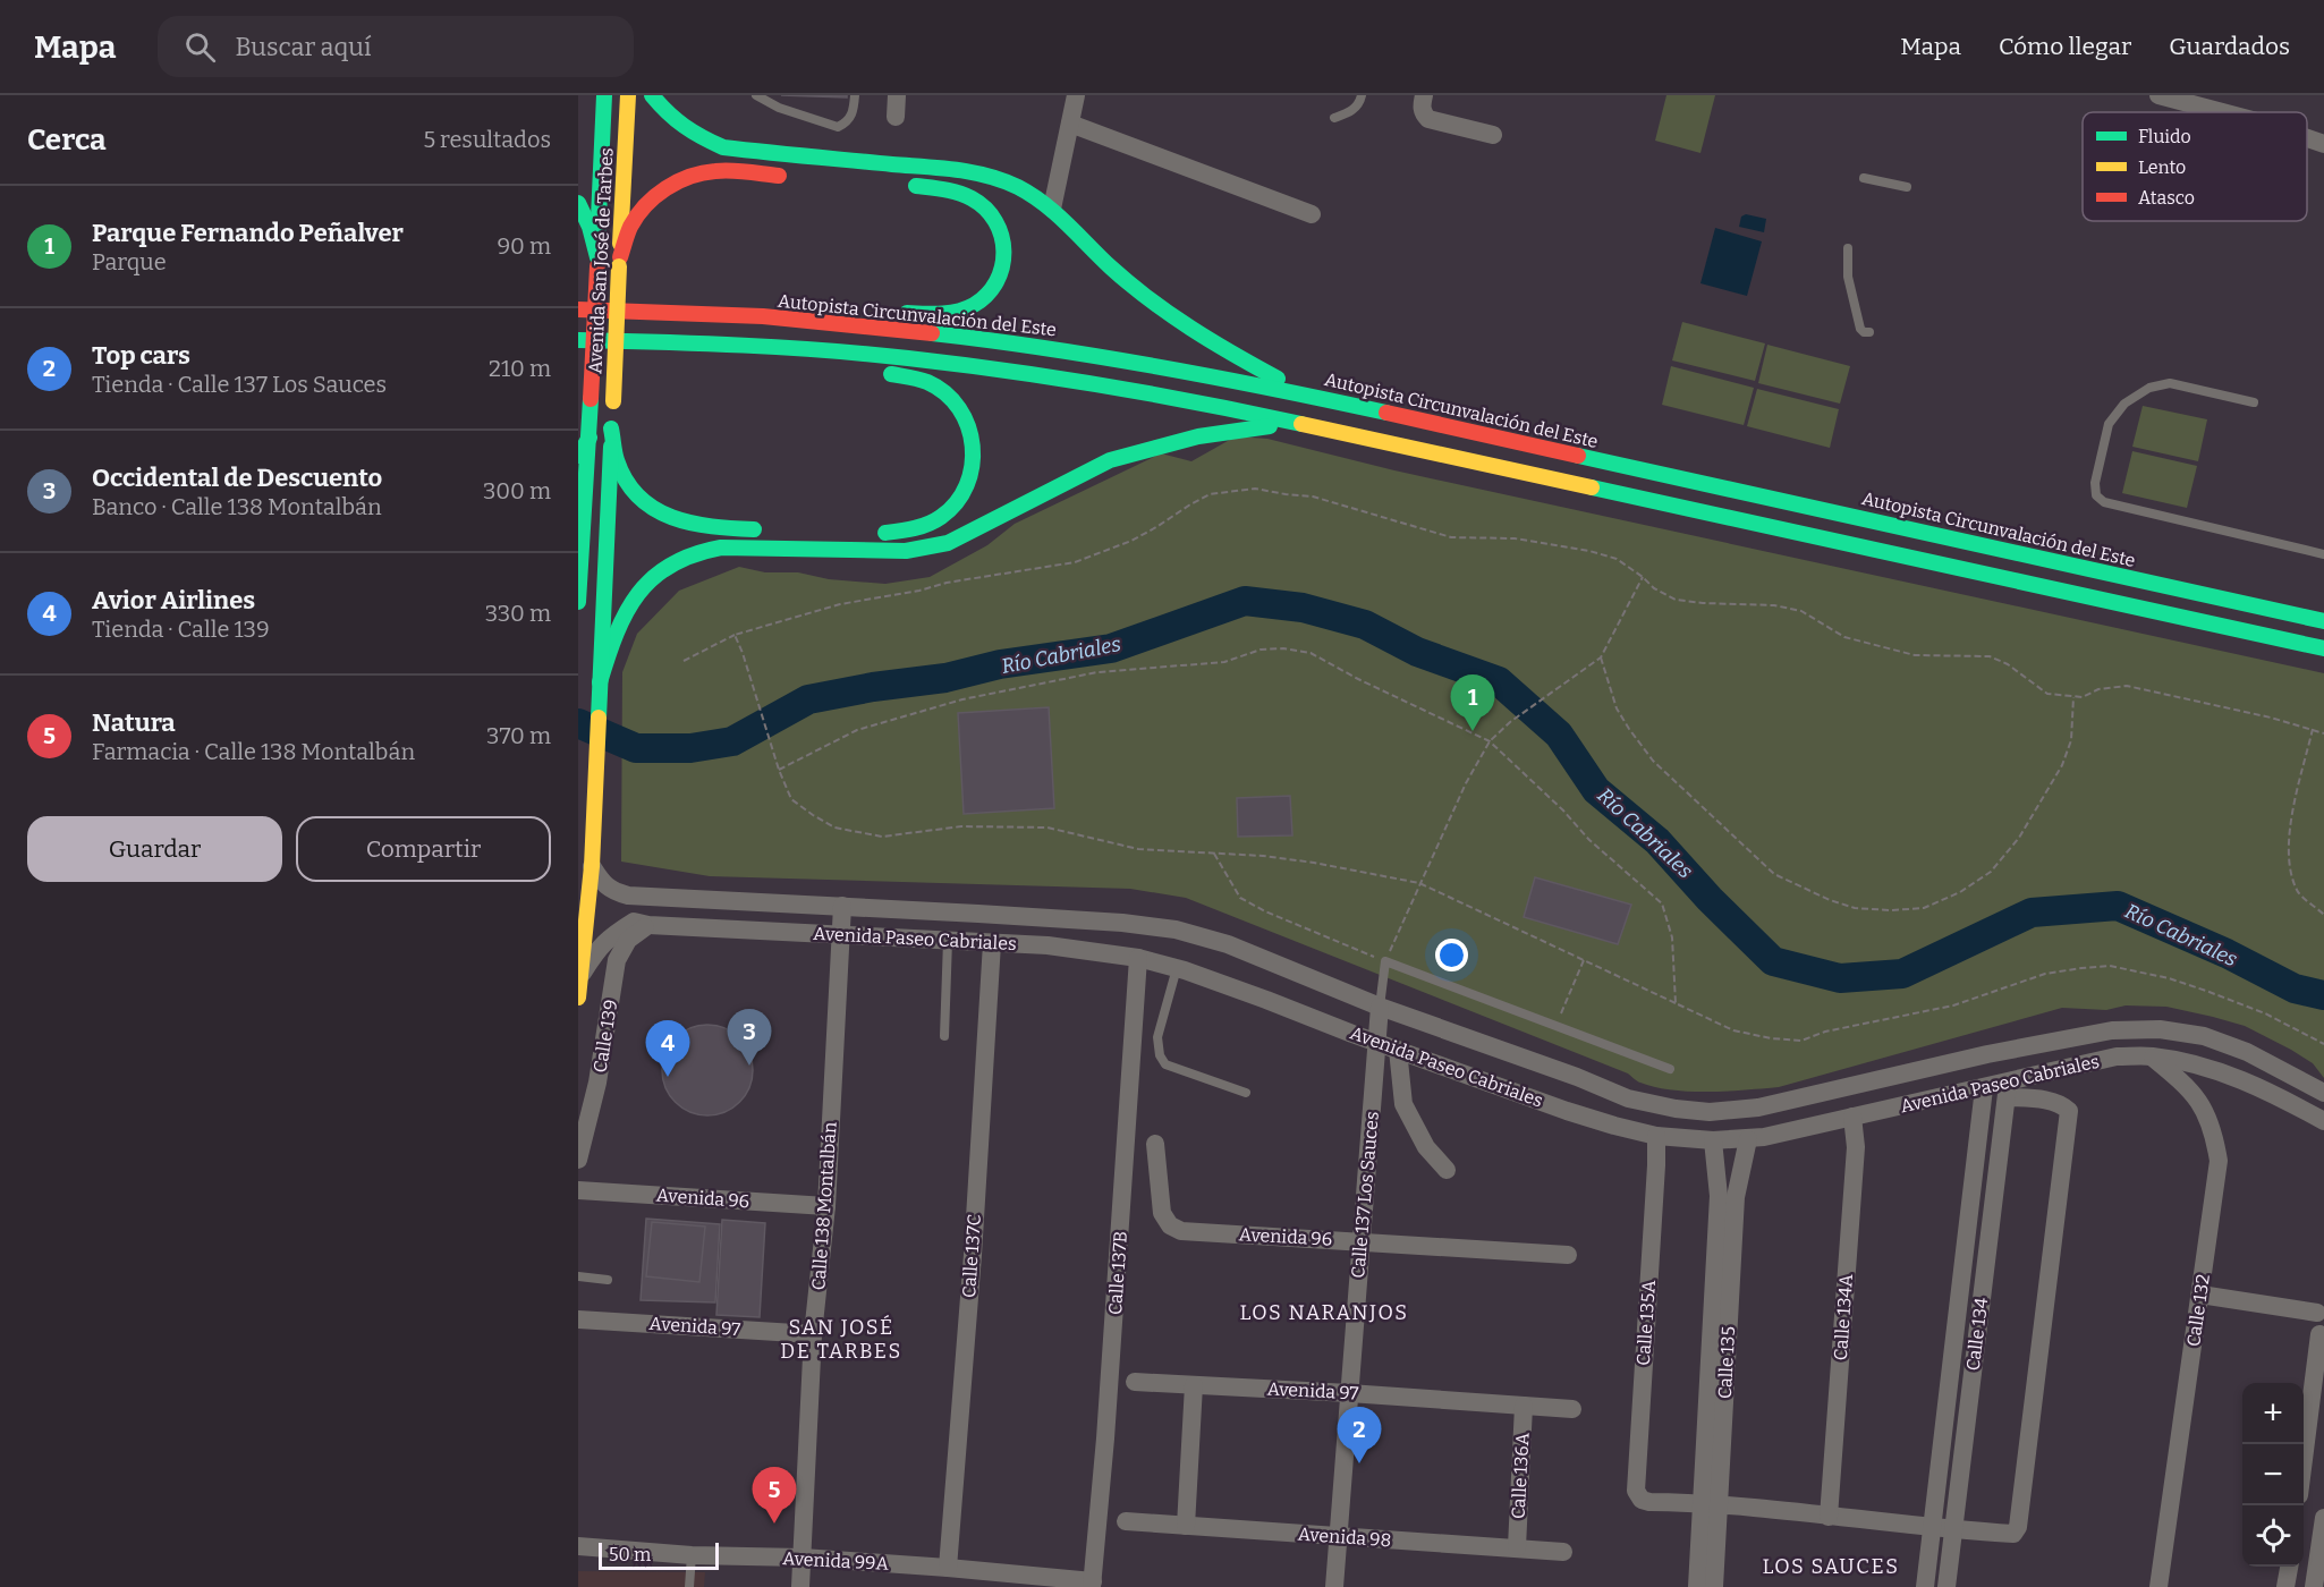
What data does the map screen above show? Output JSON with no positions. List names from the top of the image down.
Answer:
{
  "streets": {
    "main road": ["Avenida San José de Tarbes", "Autopista Circunvalación del Este"],
    "street": [
      "Avenida Paseo Cabriales",
      "Calle 139",
      "Calle 137 Los Sauces",
      "Avenida 96",
      "Calle 138 Montalbán",
      "Calle 137C",
      "Calle 137B",
      "Calle 132",
      "Calle 134A",
      "Calle 135A",
      "Avenida 97",
      "Calle 134",
      "Calle 135",
      "Calle 136A",
      "Avenida 98",
      "Avenida 99A"
    ]
  },
  "crossings": [
    ["Avenida San José de Tarbes", "Avenida Paseo Cabriales"],
    ["Avenida Paseo Cabriales", "Calle 139"],
    ["Avenida Paseo Cabriales", "Calle 137 Los Sauces"],
    ["Avenida Paseo Cabriales", "Calle 138 Montalbán"],
    ["Avenida Paseo Cabriales", "Calle 137C"],
    ["Avenida Paseo Cabriales", "Calle 137B"],
    ["Avenida Paseo Cabriales", "Calle 132"],
    ["Avenida Paseo Cabriales", "Calle 134A"],
    ["Avenida Paseo Cabriales", "Calle 135A"],
    ["Avenida Paseo Cabriales", "Calle 134"],
    ["Avenida Paseo Cabriales", "Calle 135"],
    ["Calle 137 Los Sauces", "Avenida 96"],
    ["Calle 137 Los Sauces", "Avenida 97"],
    ["Calle 137 Los Sauces", "Avenida 98"],
    ["Avenida 96", "Calle 138 Montalbán"],
    ["Calle 138 Montalbán", "Avenida 97"],
    ["Calle 138 Montalbán", "Avenida 99A"],
    ["Calle 137C", "Avenida 99A"],
    ["Calle 137B", "Avenida 99A"],
    ["Calle 135A", "Calle 135"],
    ["Avenida 97", "Calle 136A"],
    ["Calle 136A", "Avenida 98"]
  ],
  "districts": ["LOS NARANJOS", "SAN JOSÉ DE TARBES", "LOS SAUCES"],
  "water": ["Río Cabriales"],
  "legend": ["Fluido", "Lento", "Atasco"],
  "scale_bar": "50 m",
  "page": {
    "header": "Mapa",
    "search": "Buscar aquí",
    "nav": ["Mapa", "Cómo llegar", "Guardados"],
    "heading": ["Cerca", "5 resultados"],
    "list": [
      {
        "mark": "1",
        "name": "Parque Fernando Peñalver",
        "note": "Parque",
        "value": "90 m"
      },
      {
        "mark": "2",
        "name": "Top cars",
        "note": "Tienda · Calle 137 Los Sauces",
        "value": "210 m"
      },
      {
        "mark": "3",
        "name": "Occidental de Descuento",
        "note": "Banco · Calle 138 Montalbán",
        "value": "300 m"
      },
      {
        "mark": "4",
        "name": "Avior Airlines",
        "note": "Tienda · Calle 139",
        "value": "330 m"
      },
      {
        "mark": "5",
        "name": "Natura",
        "note": "Farmacia · Calle 138 Montalbán",
        "value": "370 m"
      }
    ],
    "pins": [
      "1",
      "3",
      "4",
      "2",
      "5"
    ],
    "buttons": ["Guardar", "Compartir"],
    "map_buttons": ["+", "−"],
    "scale": "50 m"
  }
}
